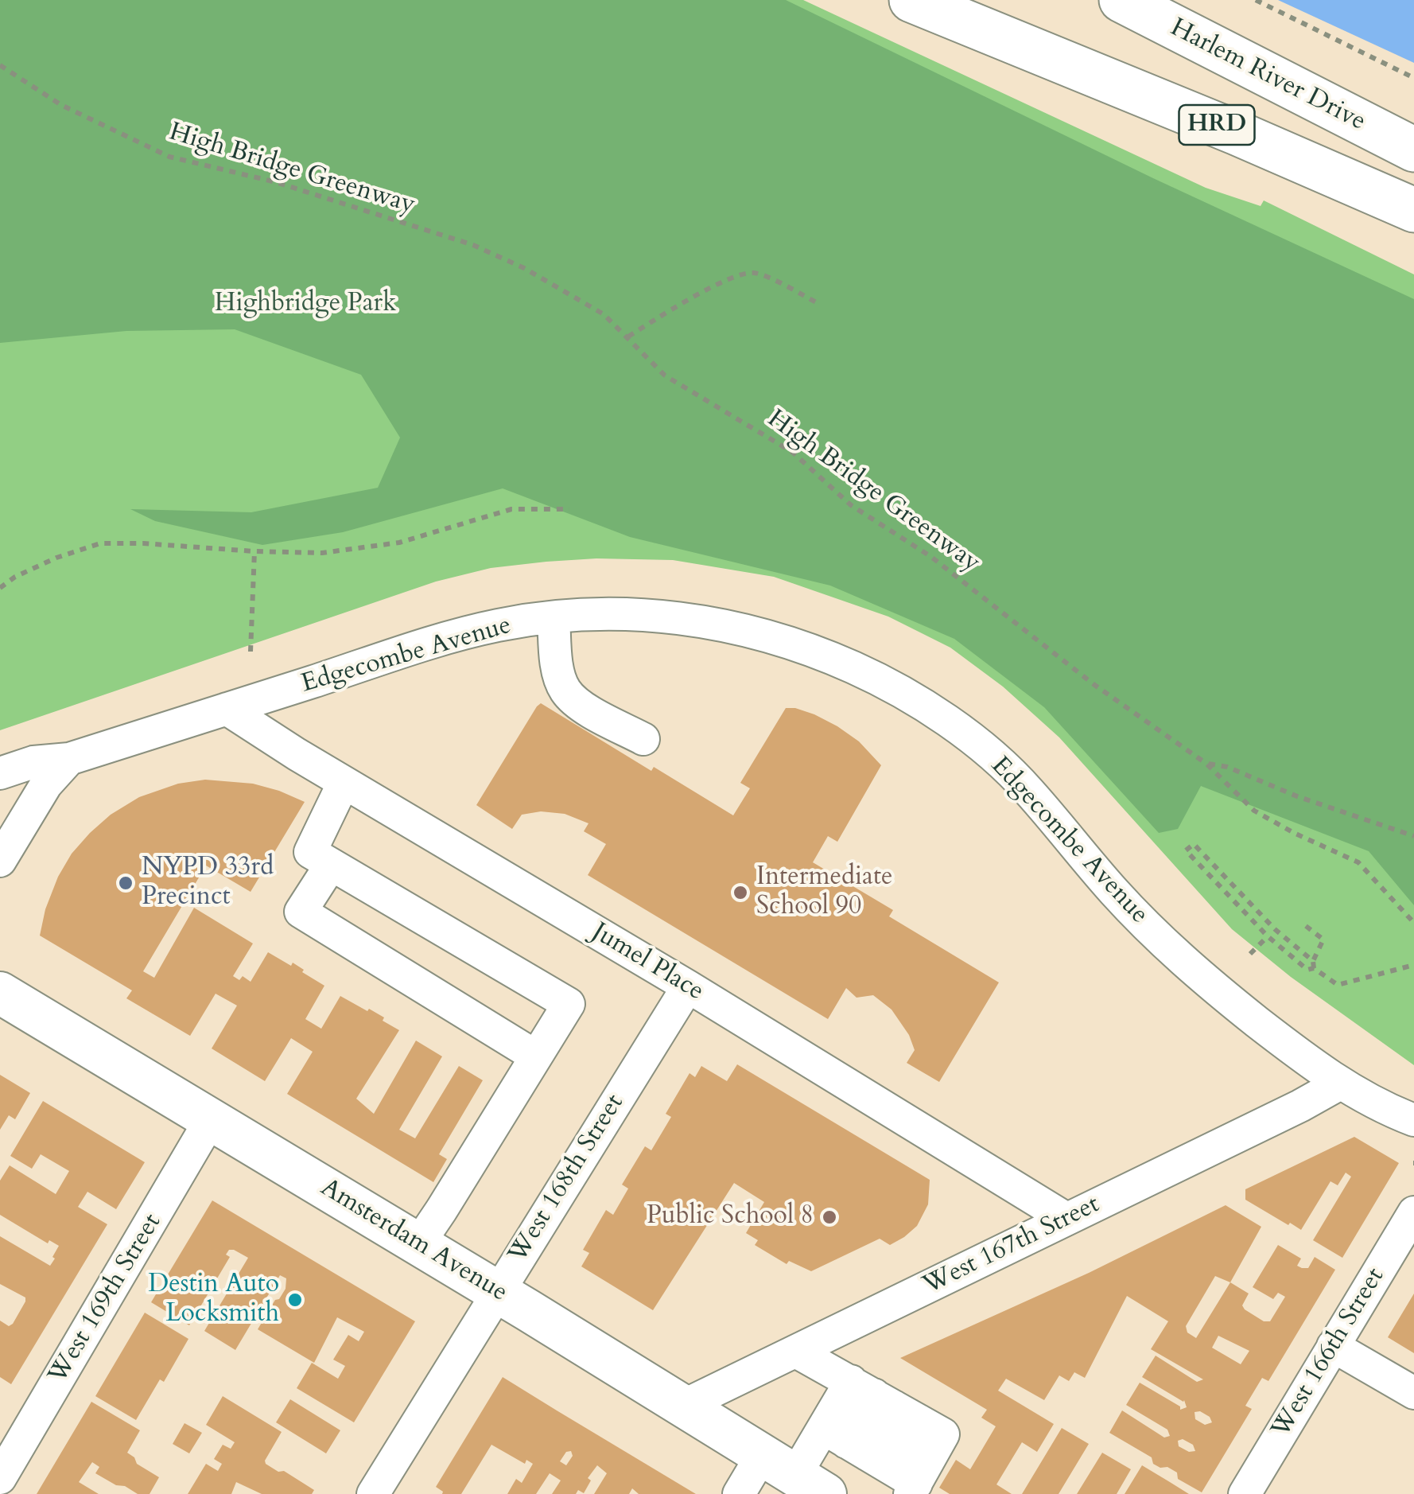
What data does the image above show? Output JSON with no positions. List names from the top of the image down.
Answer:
{
  "streets": {
    "highway": ["Harlem River Drive", "HRD"],
    "main road": ["Amsterdam Avenue"],
    "street": [
      "Edgecombe Avenue",
      "Jumel Place",
      "West 168th Street",
      "West 167th Street",
      "West 169th Street",
      "West 166th Street"
    ],
    "path": ["High Bridge Greenway"]
  },
  "crossings": [
    ["Edgecombe Avenue", "Jumel Place"],
    ["Edgecombe Avenue", "West 167th Street"],
    ["Jumel Place", "West 168th Street"],
    ["Jumel Place", "West 167th Street"],
    ["West 168th Street", "Amsterdam Avenue"],
    ["Amsterdam Avenue", "West 167th Street"],
    ["Amsterdam Avenue", "West 169th Street"]
  ],
  "parks": ["Highbridge Park"],
  "places": [
    "NYPD 33rd Precinct",
    "Intermediate School 90",
    "Public School 8",
    "Destin Auto Locksmith"
  ]
}
